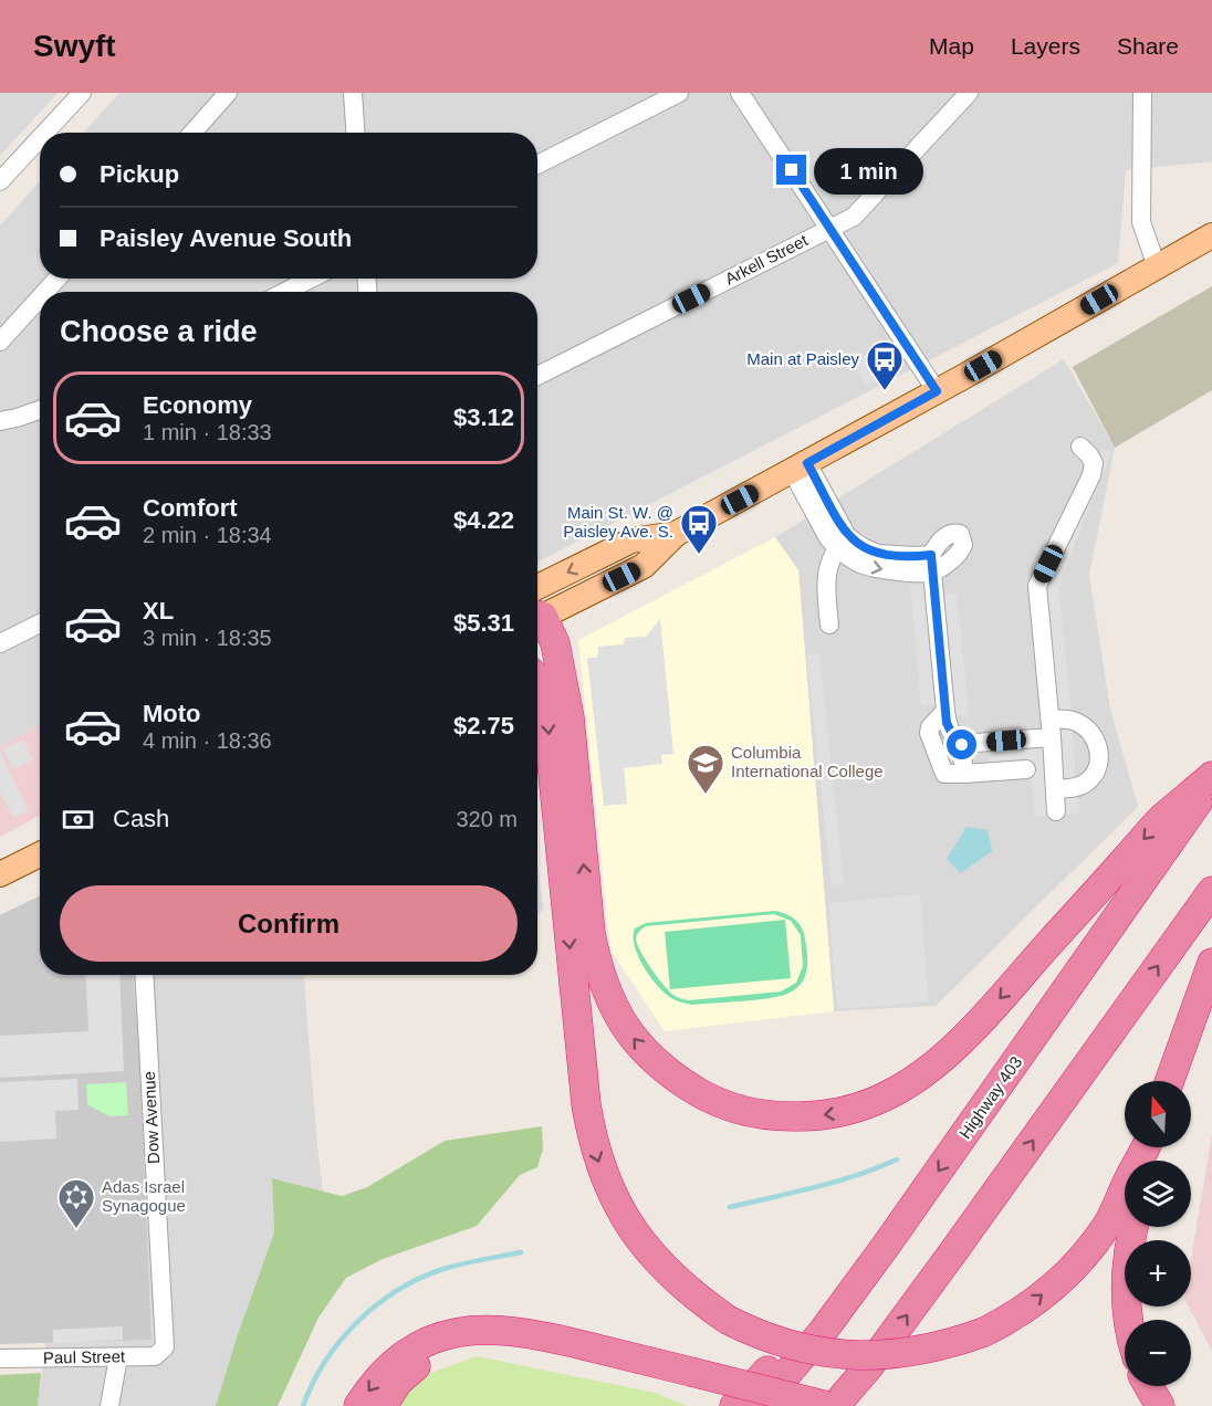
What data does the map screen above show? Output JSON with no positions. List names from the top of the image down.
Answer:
{
  "streets": {
    "highway": ["Highway 403"],
    "street": ["Arkell Street", "Dow Avenue", "Paul Street"]
  },
  "crossings": [
    ["Dow Avenue", "Paul Street"]
  ],
  "places": {
    "bus stop": ["Main at Paisley", "Main St. W. @ Paisley Ave. S."],
    "school or university": ["Columbia International College"],
    "synagogue": ["Adas Israel Synagogue"]
  },
  "north": "top",
  "page": {
    "header": "Swyft",
    "nav": ["Map", "Layers", "Share"],
    "banner": ["Pickup", "Paisley Avenue South"],
    "bubble": "1 min",
    "heading": "Choose a ride",
    "list": [
      {
        "name": "Economy",
        "note": "1 min · 18:33",
        "value": "$3.12"
      },
      {
        "name": "Comfort",
        "note": "2 min · 18:34",
        "value": "$4.22"
      },
      {
        "name": "XL",
        "note": "3 min · 18:35",
        "value": "$5.31"
      },
      {
        "name": "Moto",
        "note": "4 min · 18:36",
        "value": "$2.75"
      }
    ],
    "pay": ["Cash", "320 m"],
    "buttons": "Confirm",
    "map_buttons": ["+", "−"]
  }
}
